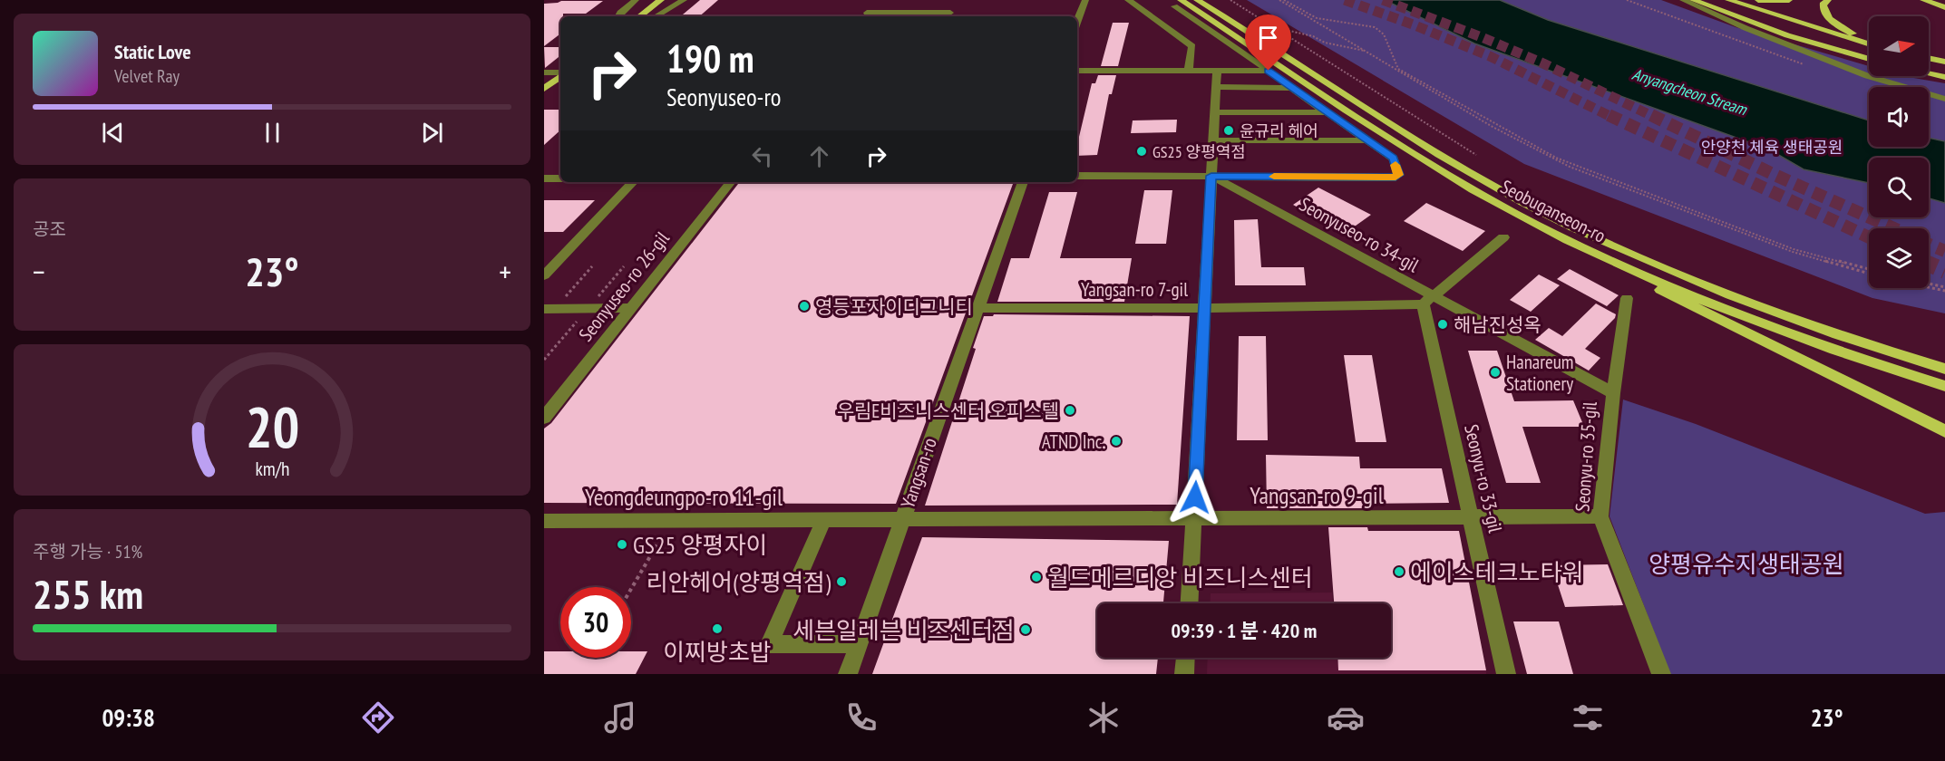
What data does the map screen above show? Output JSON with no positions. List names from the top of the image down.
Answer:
{
  "streets": {
    "main road": ["Seobuganseon-ro"],
    "street": [
      "Seonyuseo-ro 34-gil",
      "Seonyuseo-ro 26-gil",
      "Yangsan-ro 7-gil",
      "Seonyu-ro 35-gil",
      "Yangsan-ro",
      "Seonyu-ro 33-gil",
      "Yangsan-ro 9-gil",
      "Yeongdeungpo-ro 11-gil"
    ]
  },
  "crossings": [
    ["Seonyuseo-ro 34-gil", "Yangsan-ro 7-gil"],
    ["Seonyuseo-ro 34-gil", "Seonyu-ro 35-gil"],
    ["Seonyuseo-ro 34-gil", "Seonyu-ro 33-gil"],
    ["Yangsan-ro 7-gil", "Yangsan-ro"],
    ["Yangsan-ro 7-gil", "Seonyu-ro 33-gil"],
    ["Seonyu-ro 35-gil", "Yangsan-ro 9-gil"],
    ["Yangsan-ro", "Yangsan-ro 9-gil"],
    ["Yangsan-ro", "Yeongdeungpo-ro 11-gil"],
    ["Seonyu-ro 33-gil", "Yangsan-ro 9-gil"],
    ["Yangsan-ro 9-gil", "Yeongdeungpo-ro 11-gil"]
  ],
  "water": ["Anyangcheon Stream"],
  "parks": ["안양천 체육 생태공원", "양평유수지생태공원"],
  "places": [
    "윤규리 헤어",
    "GS25 양평역점",
    "영등포자이디그니티",
    "해남진성옥",
    "Hanareum Stationery",
    "우림E비즈니스센터 오피스텔",
    "ATND Inc.",
    "GS25 양평자이",
    "에이스테크노타워",
    "월드메르디앙 비즈니스센터",
    "리안헤어(양평역점)",
    "이찌방초밥",
    "세븐일레븐 비즈센터점"
  ],
  "north": "right",
  "page": {
    "turn": ["190 m", "Seonyuseo-ro"],
    "song": ["Static Love", "Velvet Ray"],
    "tile": [
      "공조",
      ["주행 가능 · 51%", "255 km"]
    ],
    "heat": ["−", "23°", "+"],
    "limit": "30",
    "trip": "09:39 · 1 분 · 420 m",
    "tabs": ["09:38", "23°"],
    "gauge": ["20", "km/h"]
  }
}
